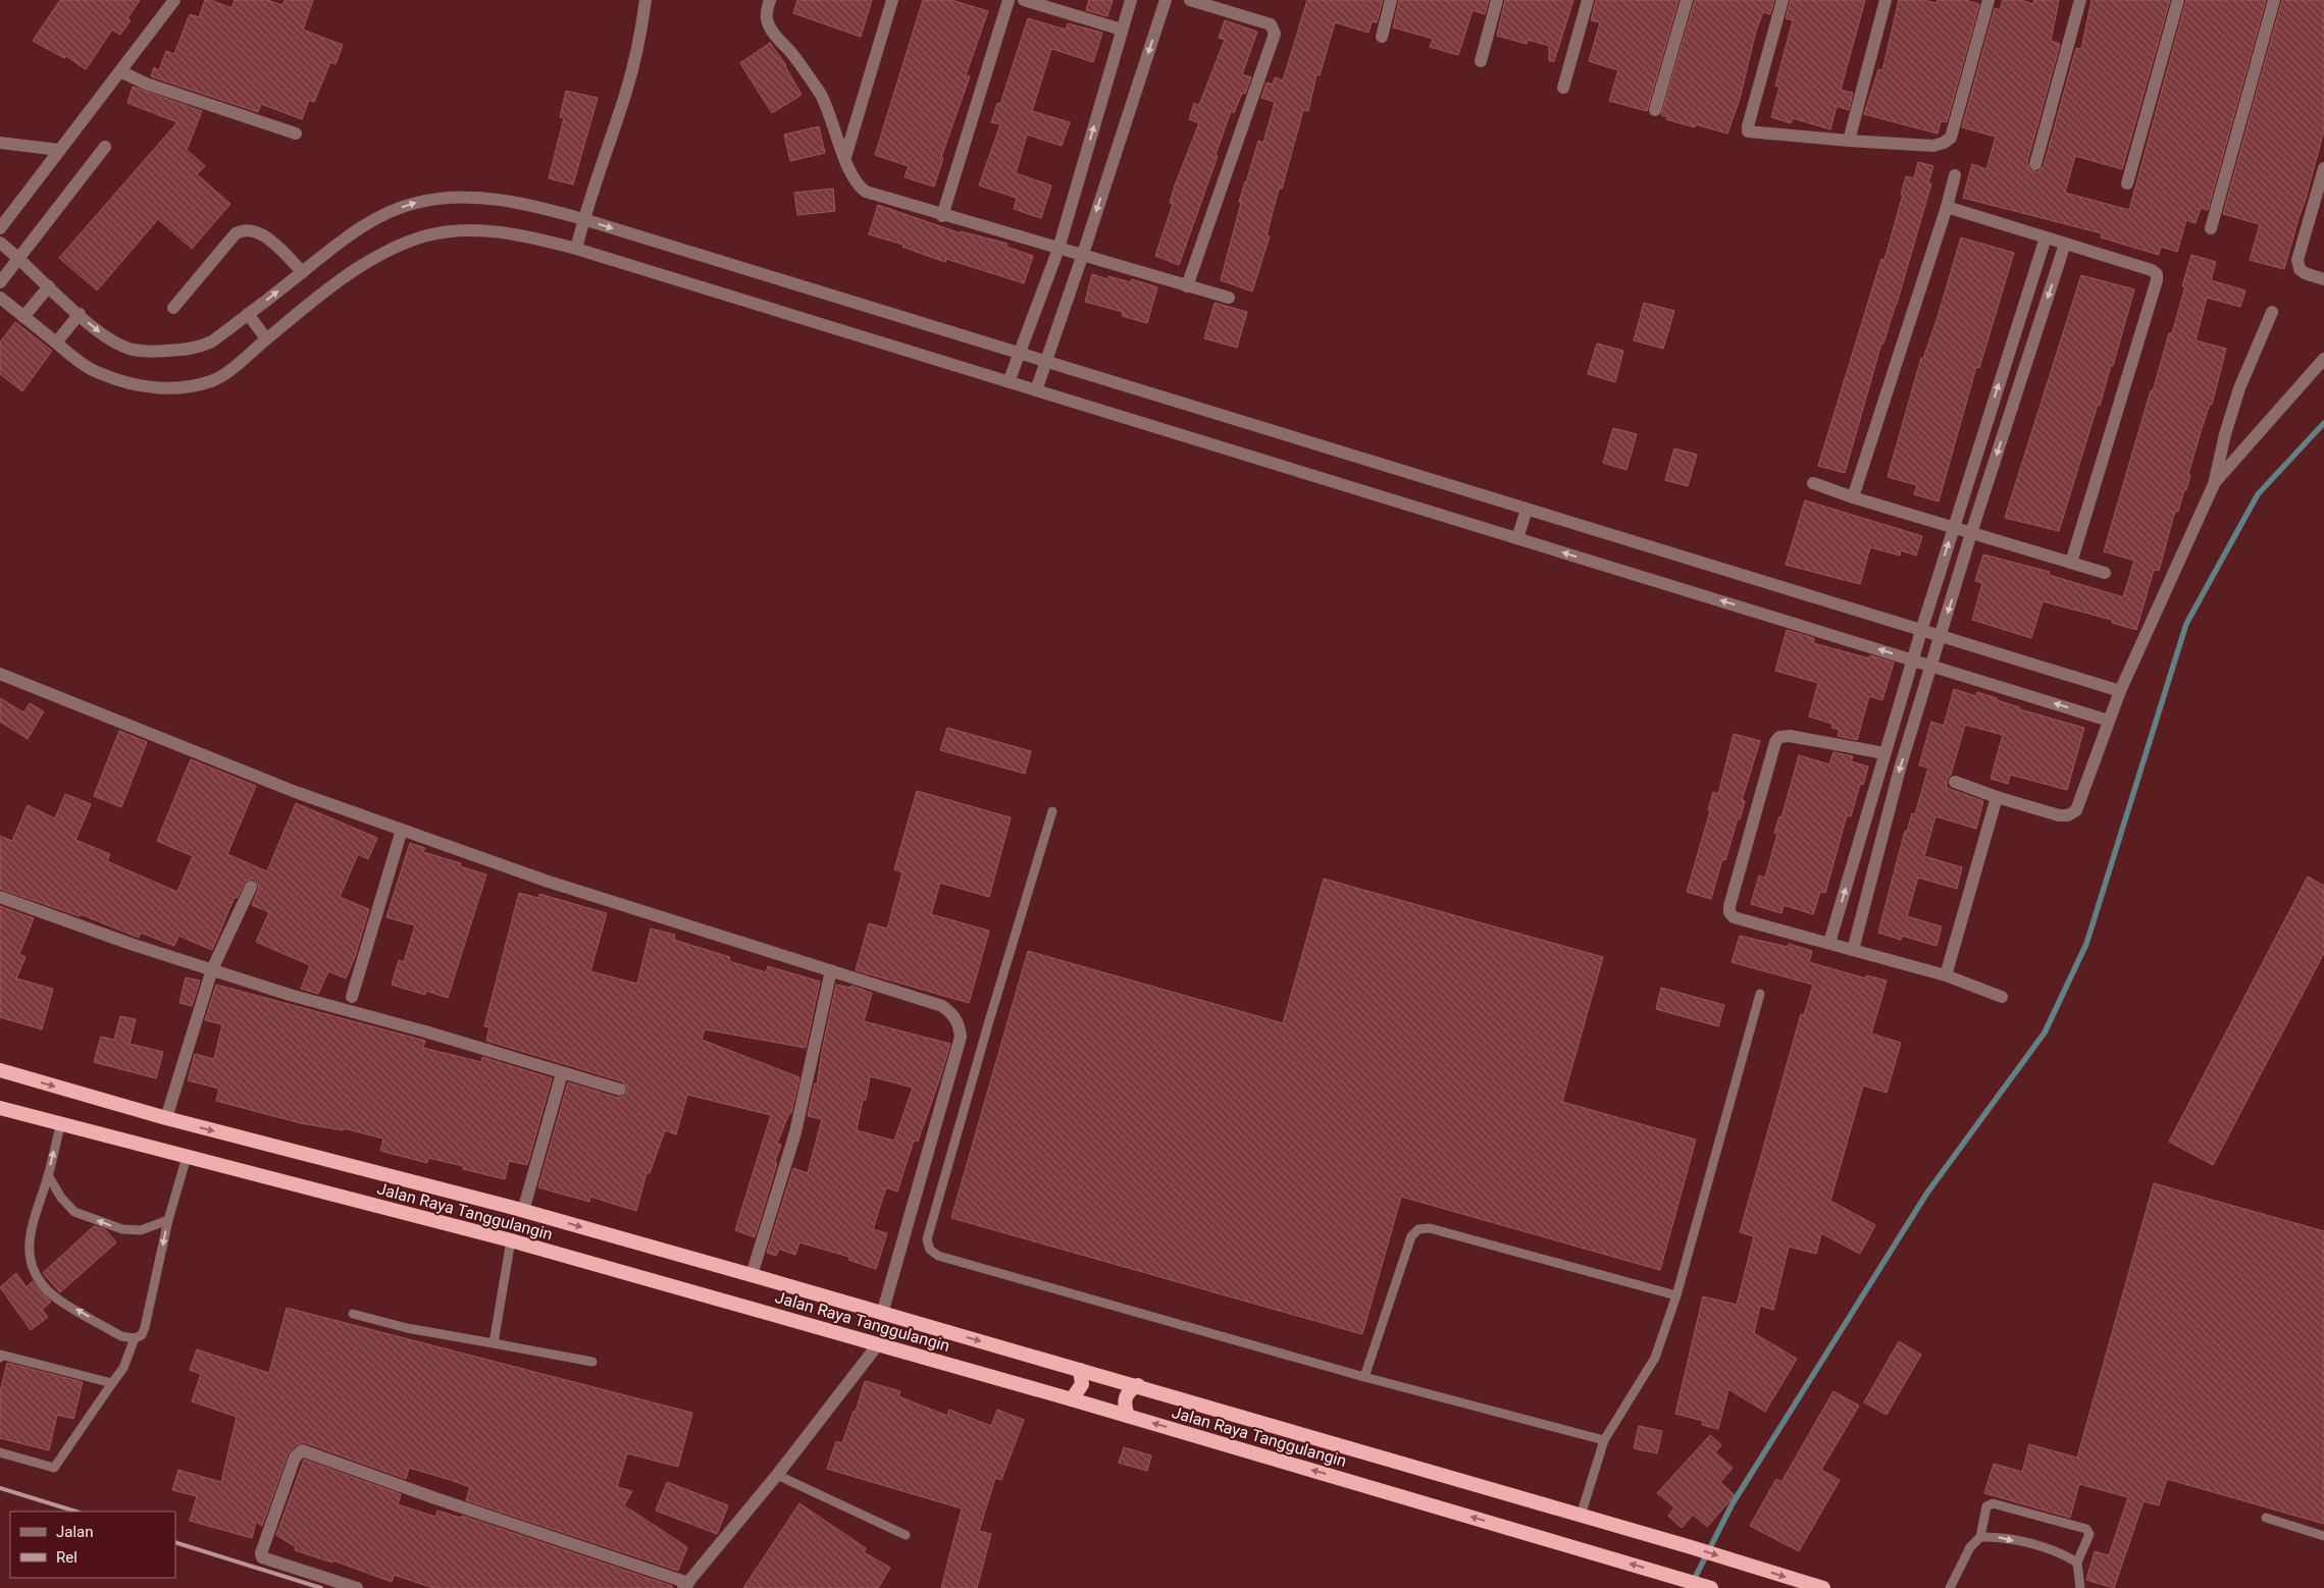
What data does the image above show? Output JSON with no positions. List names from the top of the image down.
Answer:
{
  "streets": {
    "highway": ["Jalan Raya Tanggulangin"]
  },
  "legend": ["Jalan", "Rel"]
}
